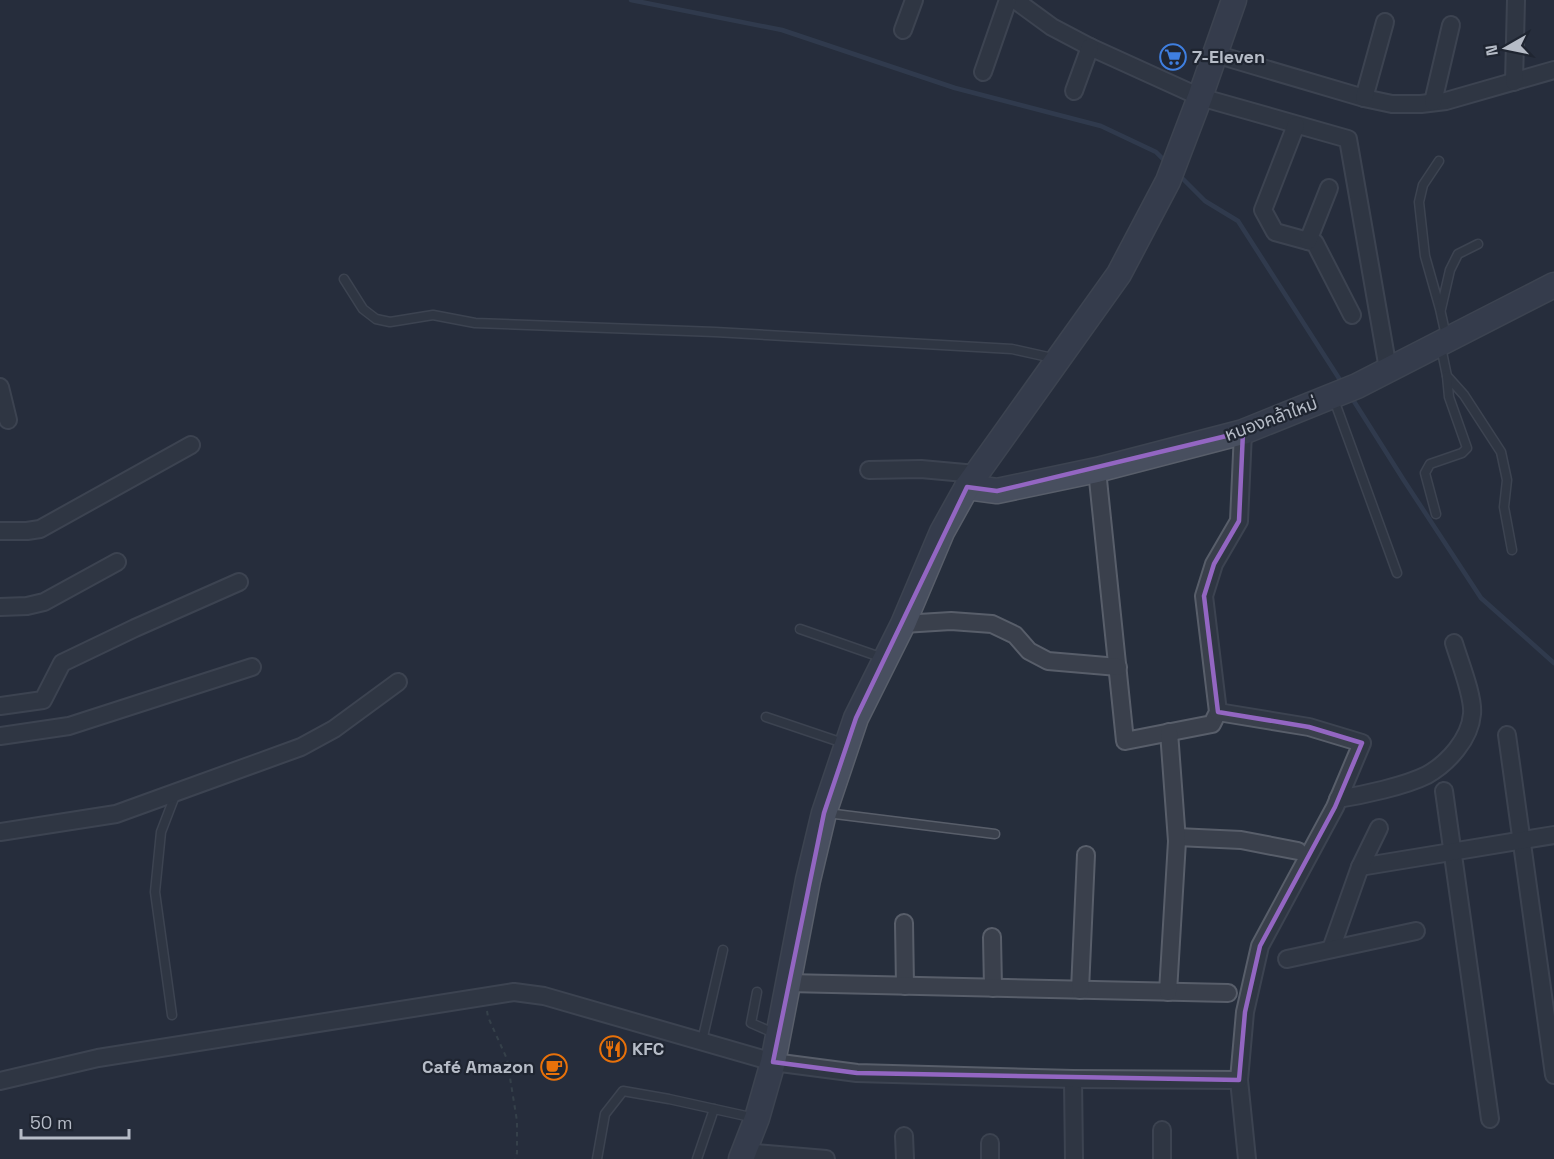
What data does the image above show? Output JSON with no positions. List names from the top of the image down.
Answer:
{
  "streets": {
    "main road": ["หนองคล้าใหม่"]
  },
  "places": {
    "supermarket": ["7-Eleven"],
    "restaurant": ["KFC"],
    "cafe": ["Café Amazon"]
  },
  "scale_bar": "50 m",
  "north": "left"
}
